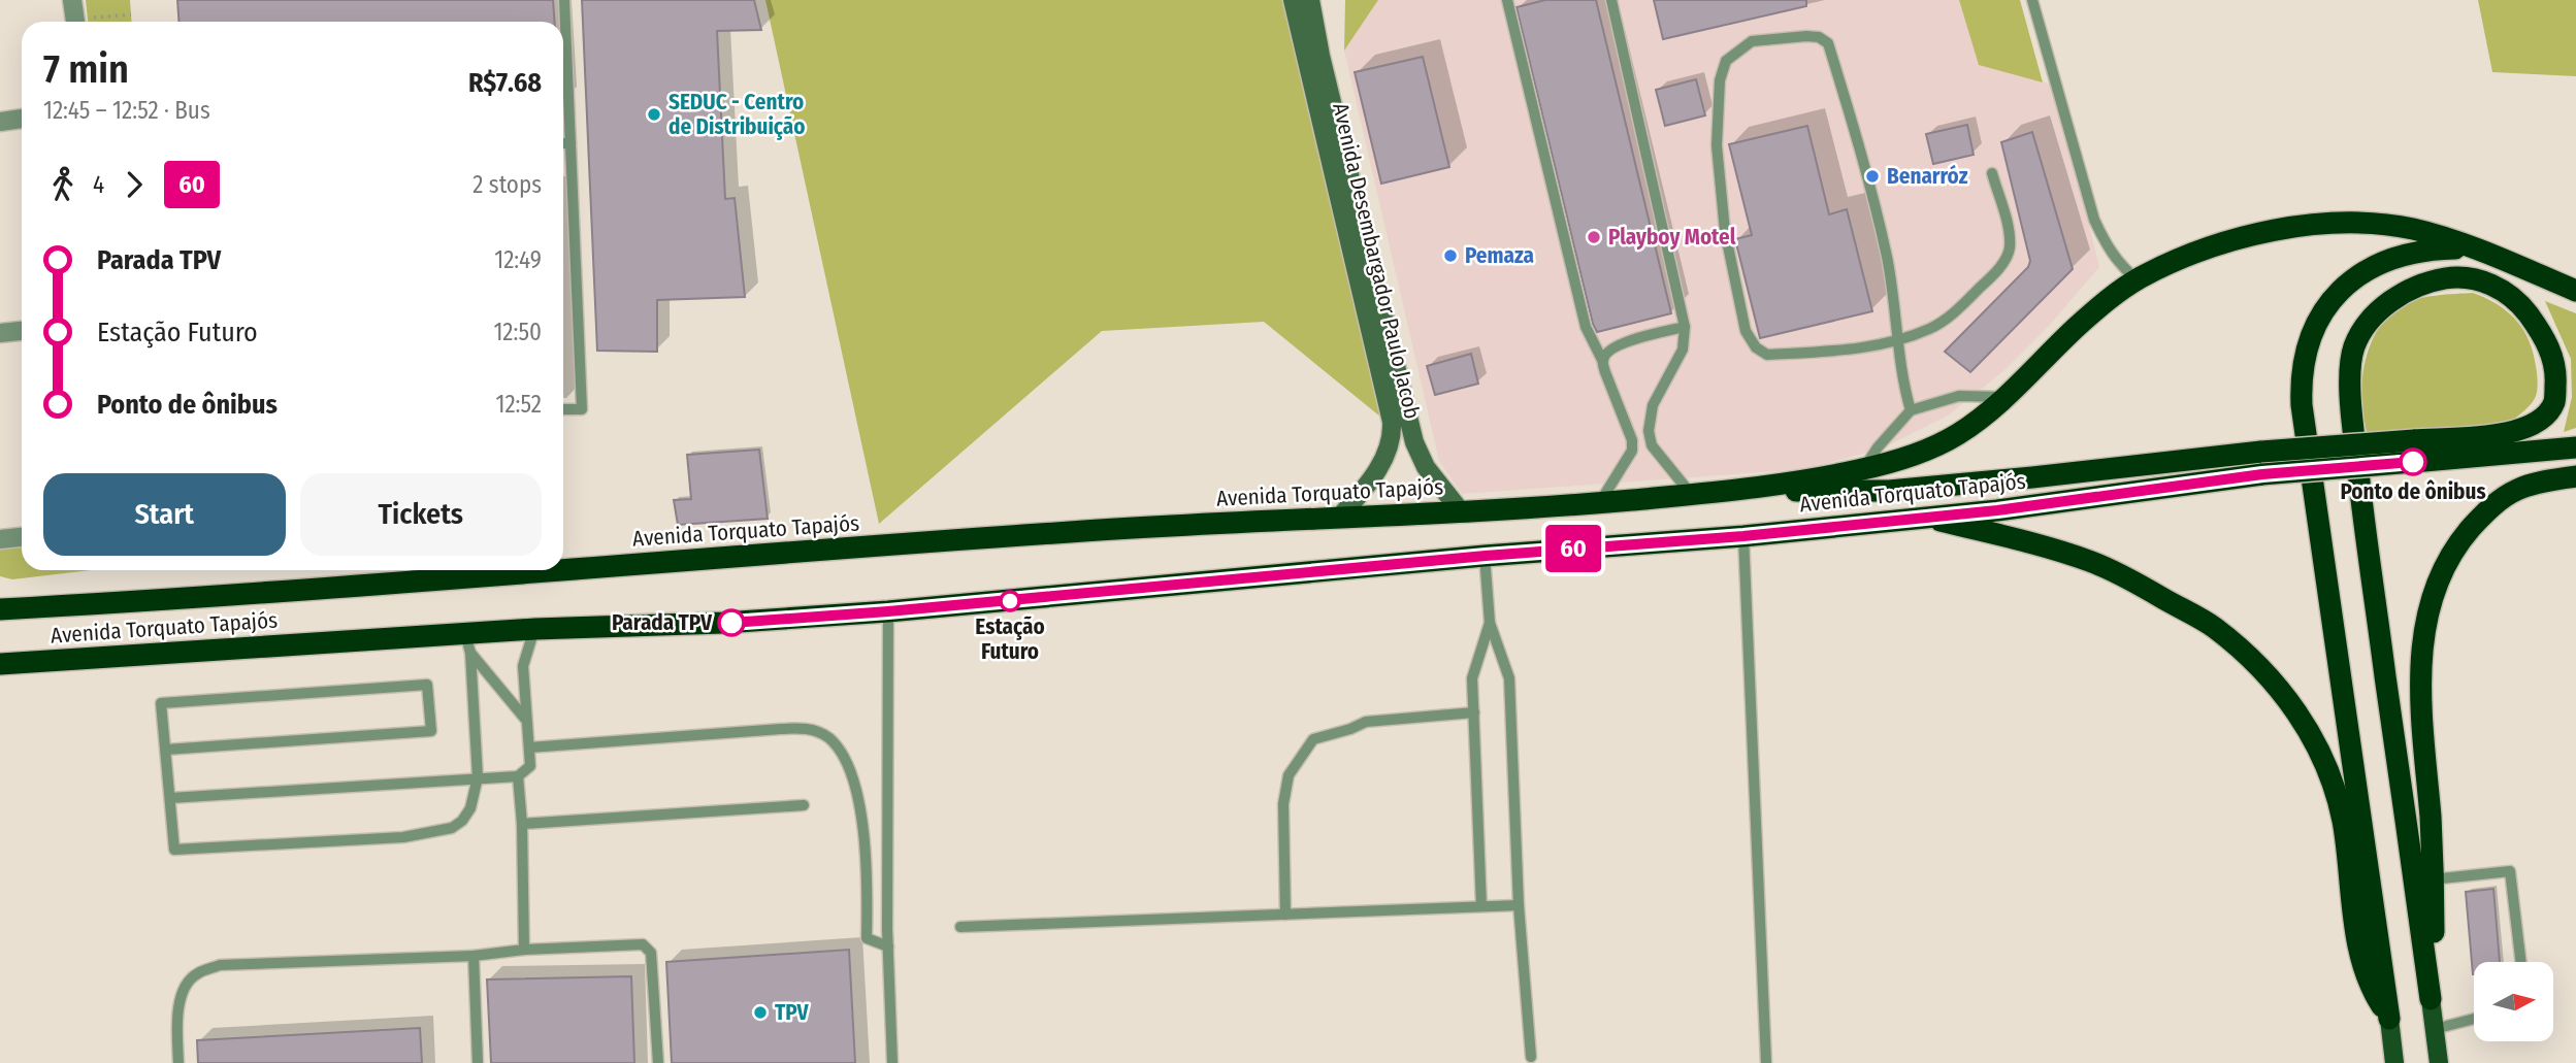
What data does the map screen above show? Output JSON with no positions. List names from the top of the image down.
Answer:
{
  "streets": {
    "highway": ["Avenida Torquato Tapajós"],
    "street": ["Avenida Desembargador Paulo Jacob"]
  },
  "crossings": [
    ["Avenida Desembargador Paulo Jacob", "Avenida Torquato Tapajós"]
  ],
  "places": [
    "SEDUC - Centro de Distribuição",
    "Benarróz",
    "Playboy Motel",
    "Pemaza",
    "Ponto de ônibus",
    "Estação Futuro",
    "Parada TPV",
    "TPV"
  ],
  "lines": ["bus line 60"],
  "north": "right",
  "page": {
    "on_map": "60",
    "heading": ["7 min", "12:45 – 12:52 · Bus", "R$7.68"],
    "legs": ["4", "60", "2 stops"],
    "list": [
      {
        "name": "Parada TPV",
        "value": "12:49"
      },
      {
        "name": "Estação Futuro",
        "value": "12:50"
      },
      {
        "name": "Ponto de ônibus",
        "value": "12:52"
      }
    ],
    "buttons": ["Start", "Tickets"]
  }
}
